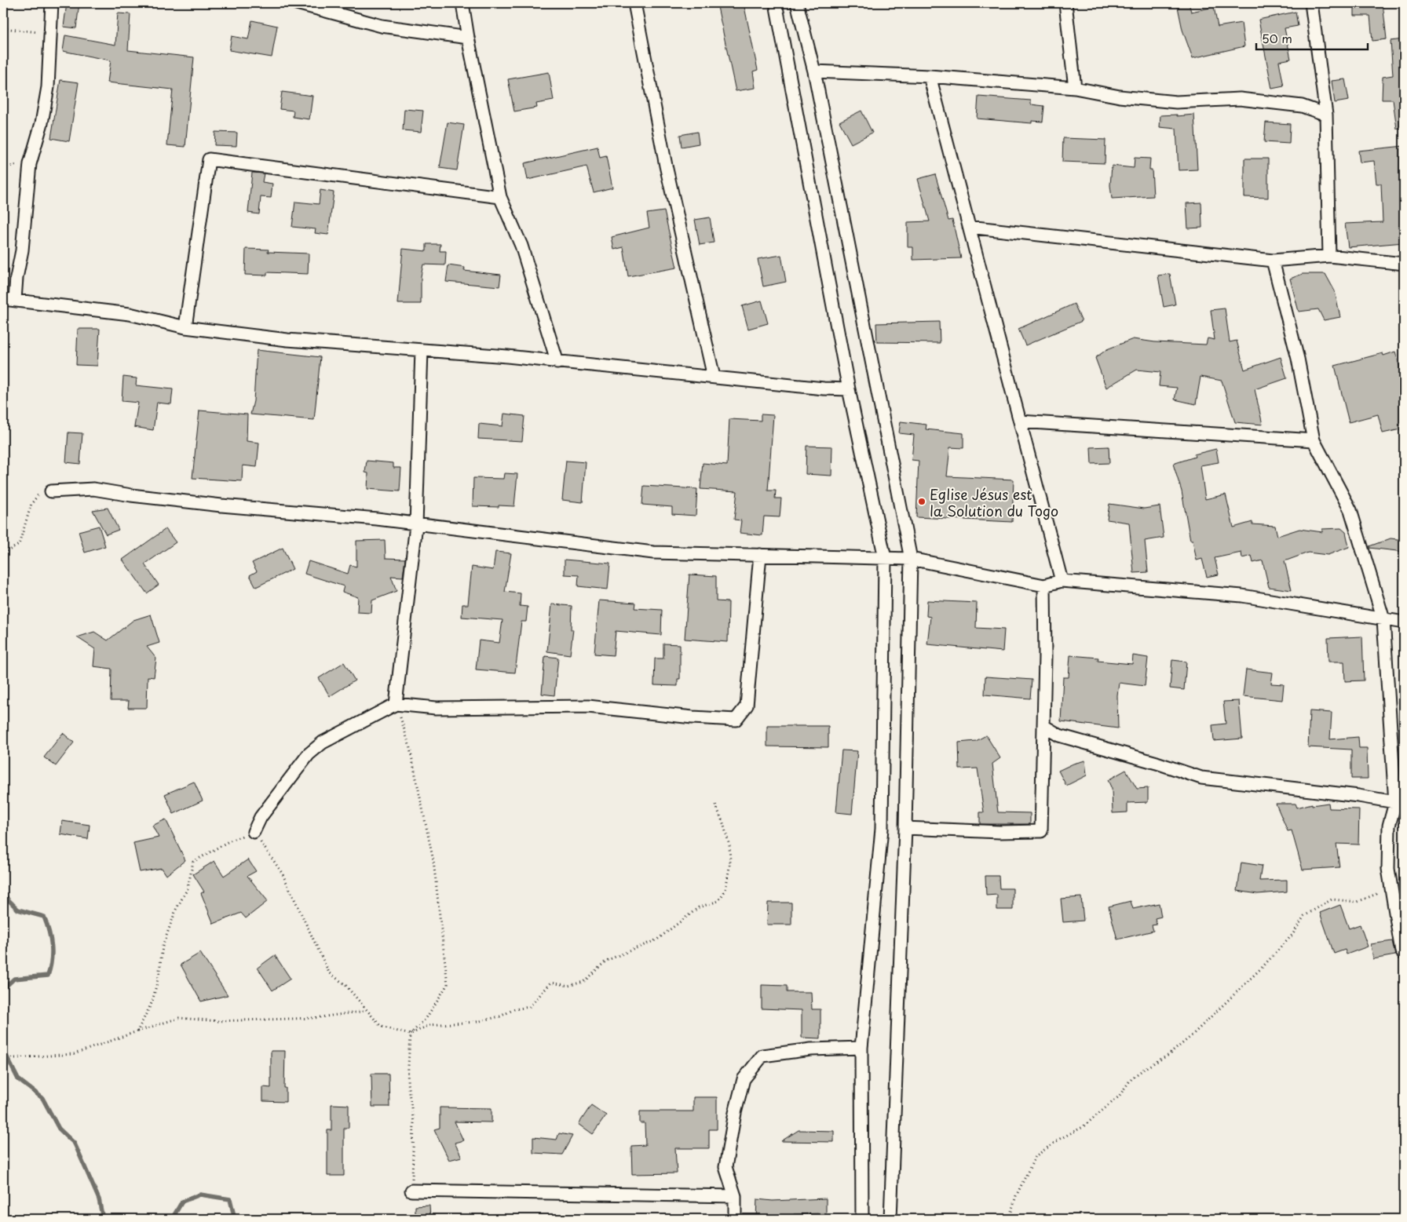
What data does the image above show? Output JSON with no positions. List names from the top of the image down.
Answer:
{
  "places": ["Eglise Jésus est la Solution du Togo"],
  "scale_bar": "50 m"
}
